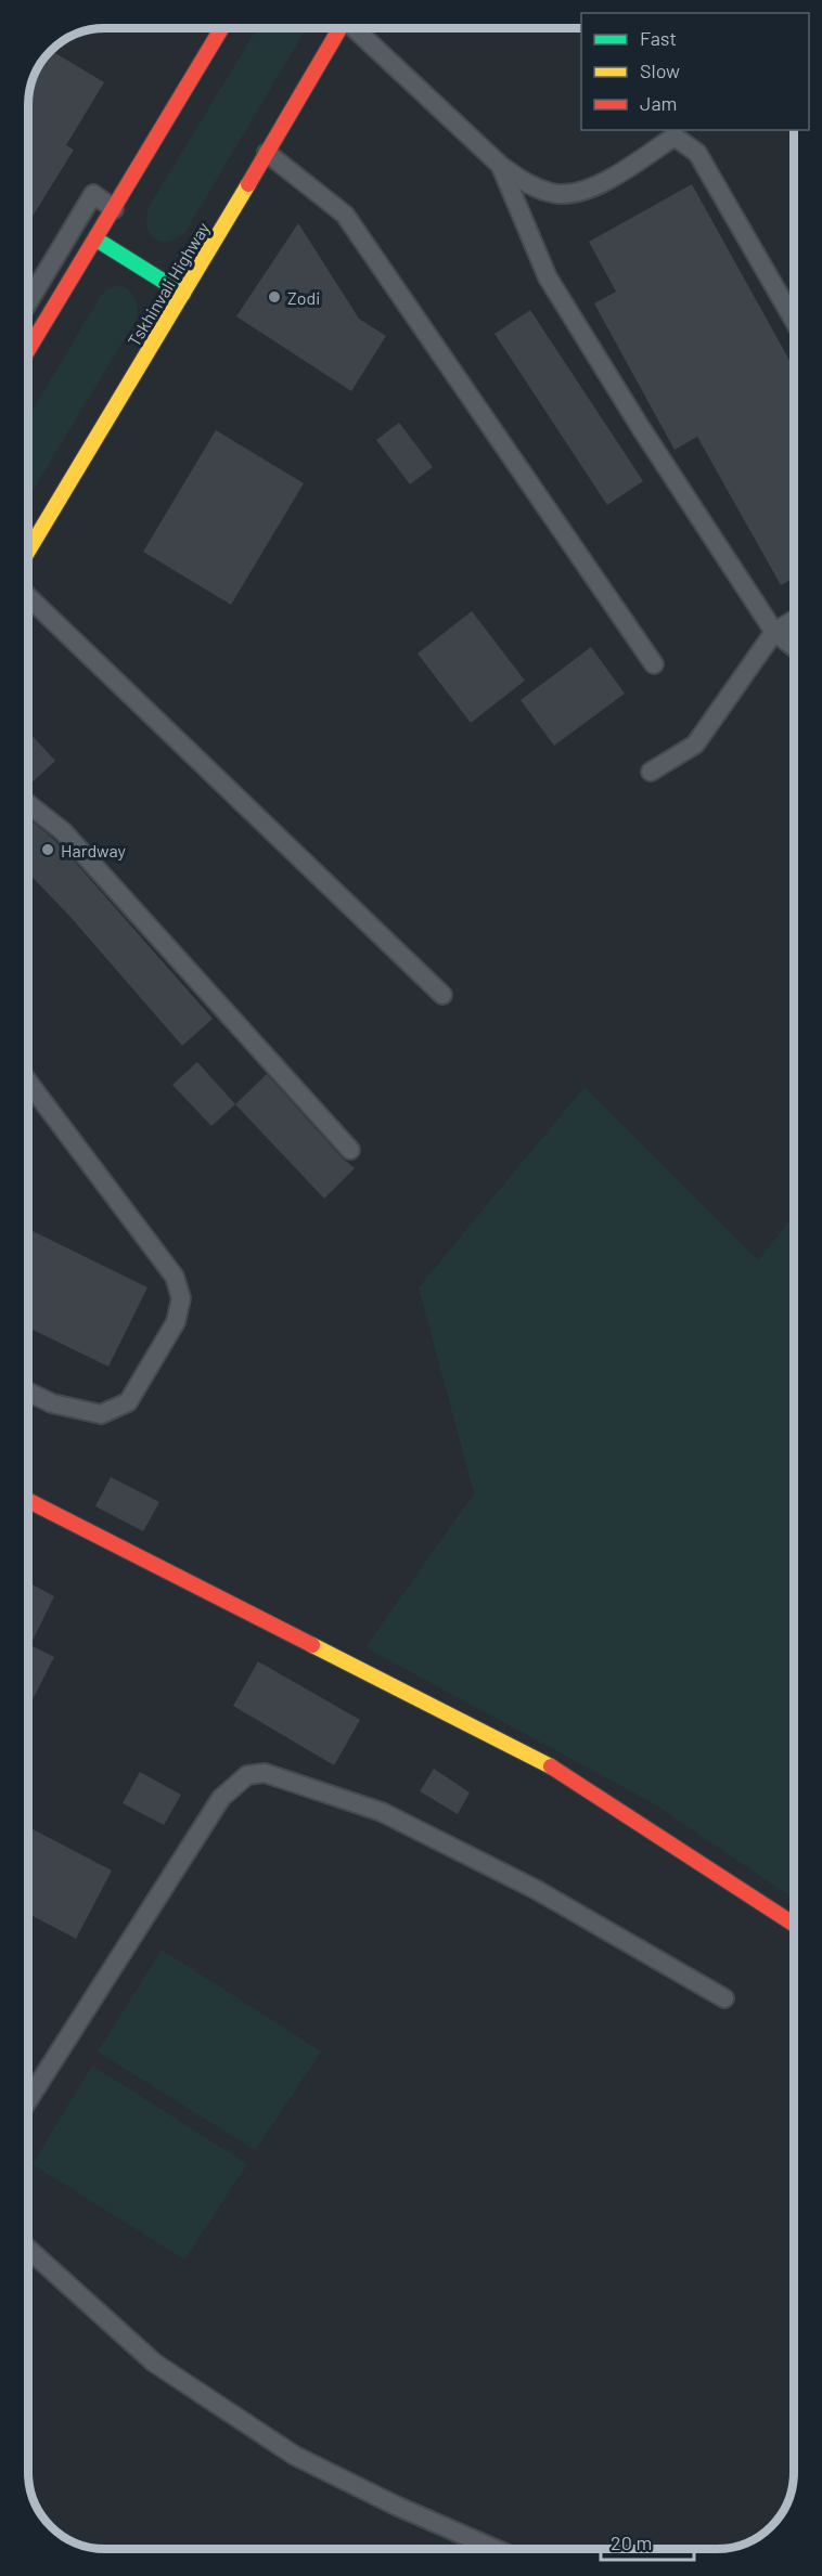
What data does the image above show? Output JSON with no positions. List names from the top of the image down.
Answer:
{
  "streets": {
    "main road": ["Tskhinvali Highway"]
  },
  "places": ["Zodi", "Hardway"],
  "legend": ["Fast", "Slow", "Jam"],
  "scale_bar": "20 m"
}
